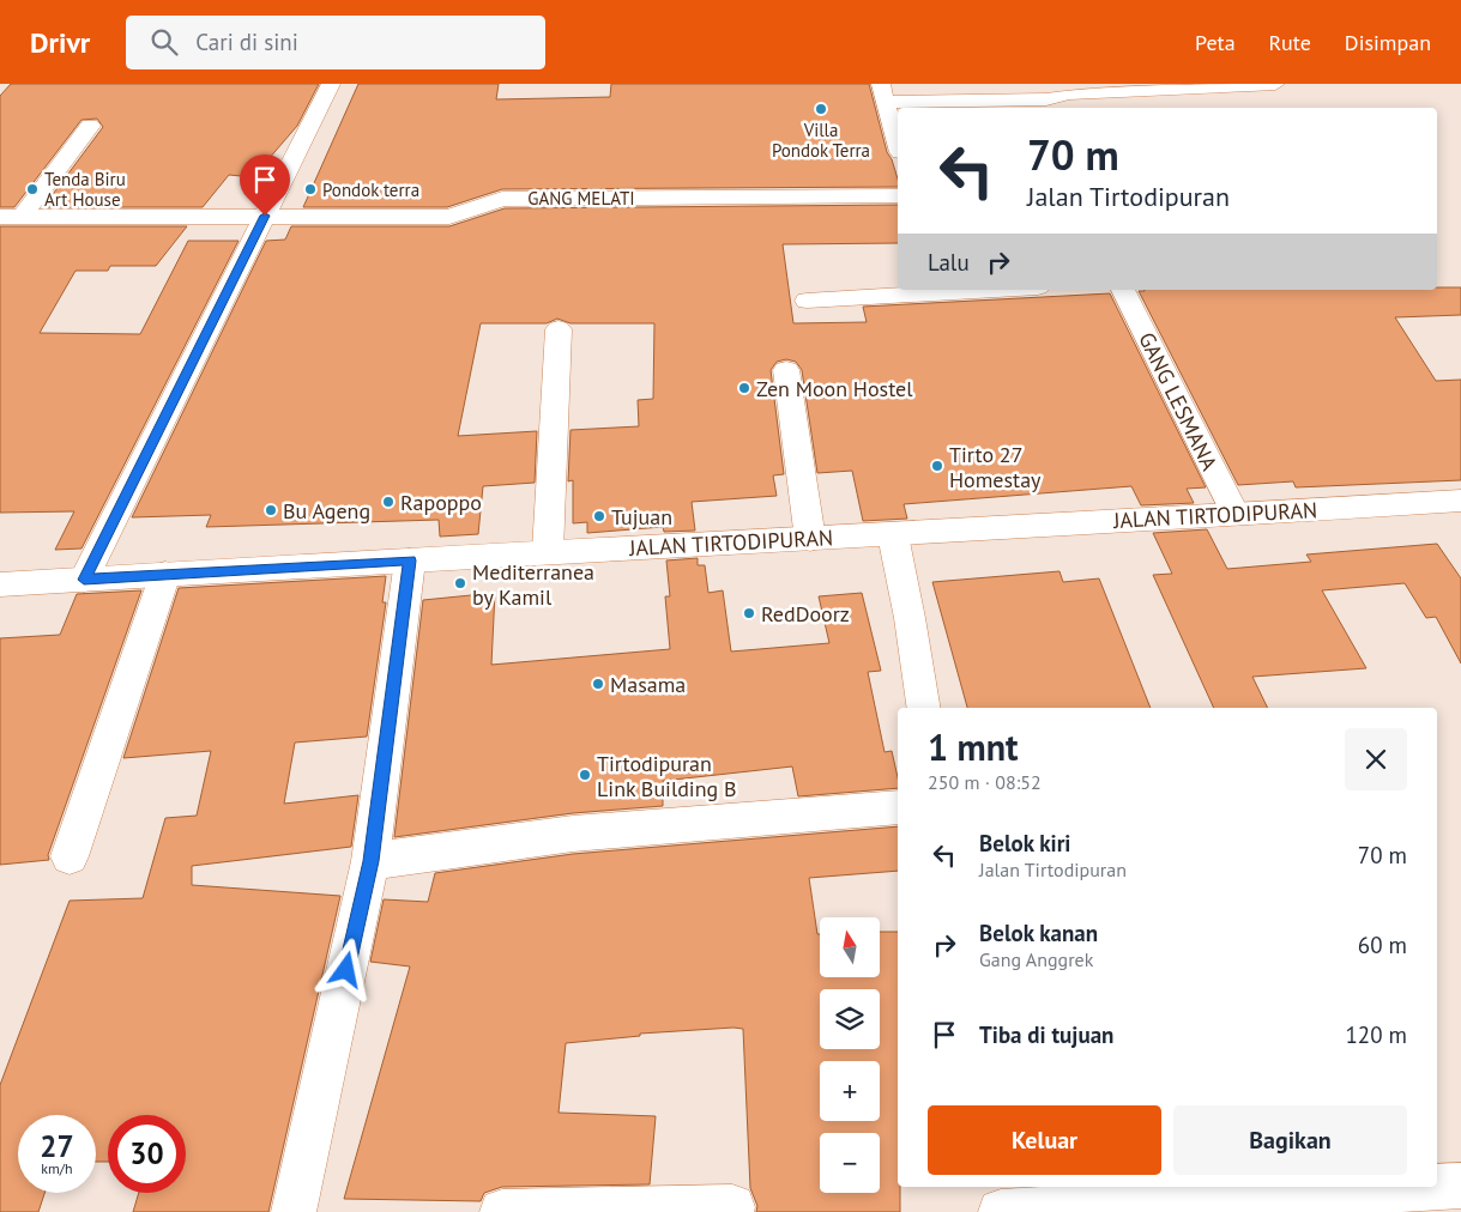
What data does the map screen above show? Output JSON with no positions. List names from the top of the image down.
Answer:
{
  "streets": {
    "street": ["GANG MELATI", "GANG LESMANA", "JALAN TIRTODIPURAN"]
  },
  "crossings": [
    ["GANG LESMANA", "JALAN TIRTODIPURAN"]
  ],
  "places": [
    "Villa Pondok Terra",
    "Tenda Biru Art House",
    "Pondok terra",
    "Zen Moon Hostel",
    "Tirto 27 Homestay",
    "Rapoppo",
    "Bu Ageng",
    "Tujuan",
    "Mediterranea by Kamil",
    "RedDoorz",
    "Masama",
    "Tirtodipuran Link Building B"
  ],
  "north": "top",
  "page": {
    "header": "Drivr",
    "search": "Cari di sini",
    "nav": ["Peta", "Rute", "Disimpan"],
    "turn": ["70 m", "Jalan Tirtodipuran"],
    "then": "Lalu",
    "heading": ["1 mnt", "250 m · 08:52"],
    "list": [
      {
        "name": "Belok kiri",
        "note": "Jalan Tirtodipuran",
        "value": "70 m"
      },
      {
        "name": "Belok kanan",
        "note": "Gang Anggrek",
        "value": "60 m"
      },
      {
        "name": "Tiba di tujuan",
        "value": "120 m"
      }
    ],
    "map_buttons": ["+", "−"],
    "buttons": ["Keluar", "Bagikan"],
    "speed": "27 km/h",
    "limit": "30"
  }
}
